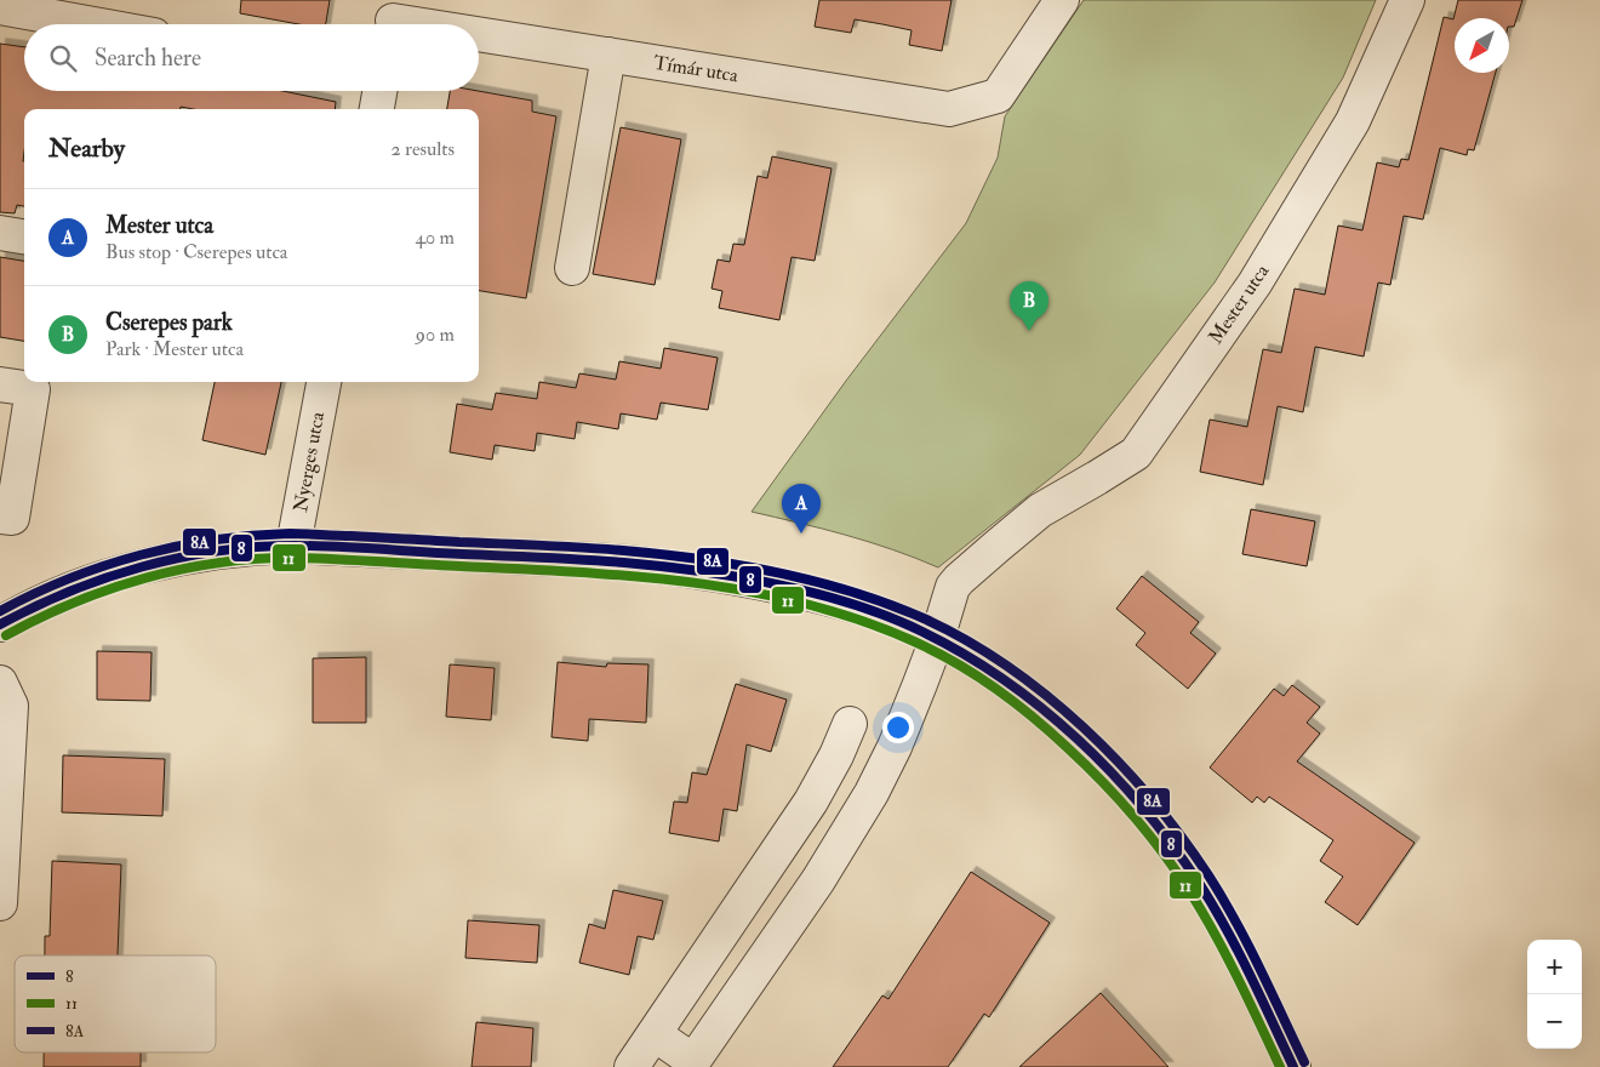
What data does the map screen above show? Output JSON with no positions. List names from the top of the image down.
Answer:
{
  "streets": {
    "street": ["Tímár utca", "Mester utca", "Nyerges utca"]
  },
  "lines": ["transit line 8A", "transit line 8", "transit line 11"],
  "legend": ["8", "11", "8A"],
  "north": "bottom left",
  "page": {
    "search": "Search here",
    "heading": ["Nearby", "2 results"],
    "list": [
      {
        "mark": "A",
        "name": "Mester utca",
        "note": "Bus stop · Cserepes utca",
        "value": "40 m"
      },
      {
        "mark": "B",
        "name": "Cserepes park",
        "note": "Park · Mester utca",
        "value": "90 m"
      }
    ],
    "pins": ["B", "A"],
    "map_buttons": ["+", "−"]
  }
}
